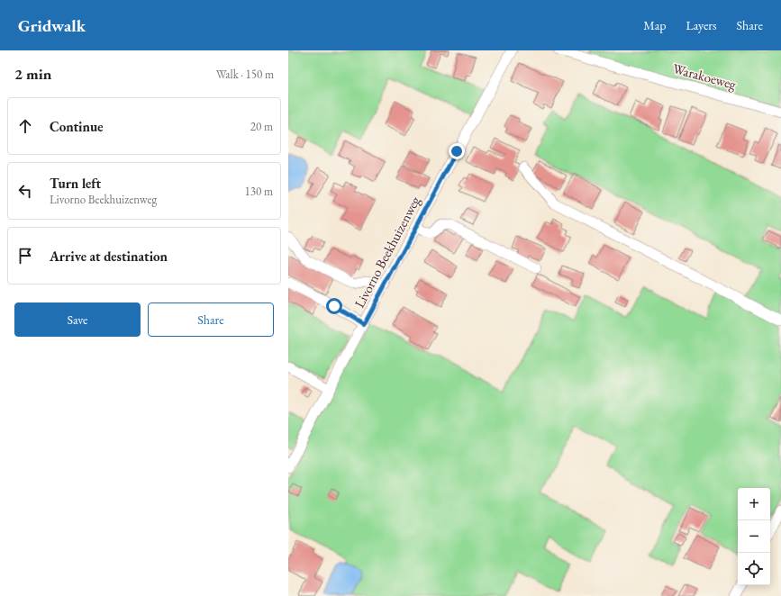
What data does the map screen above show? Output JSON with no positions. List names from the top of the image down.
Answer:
{
  "streets": {
    "street": ["Warakoeweg", "Livorno Beekhuizenweg"]
  },
  "page": {
    "header": "Gridwalk",
    "nav": ["Map", "Layers", "Share"],
    "heading": ["2 min", "Walk · 150 m"],
    "list": [
      ["Continue", "20 m"],
      ["Turn left", "Livorno Beekhuizenweg", "130 m"],
      "Arrive at destination"
    ],
    "buttons": ["Save", "Share"],
    "map_buttons": ["+", "−"]
  }
}
